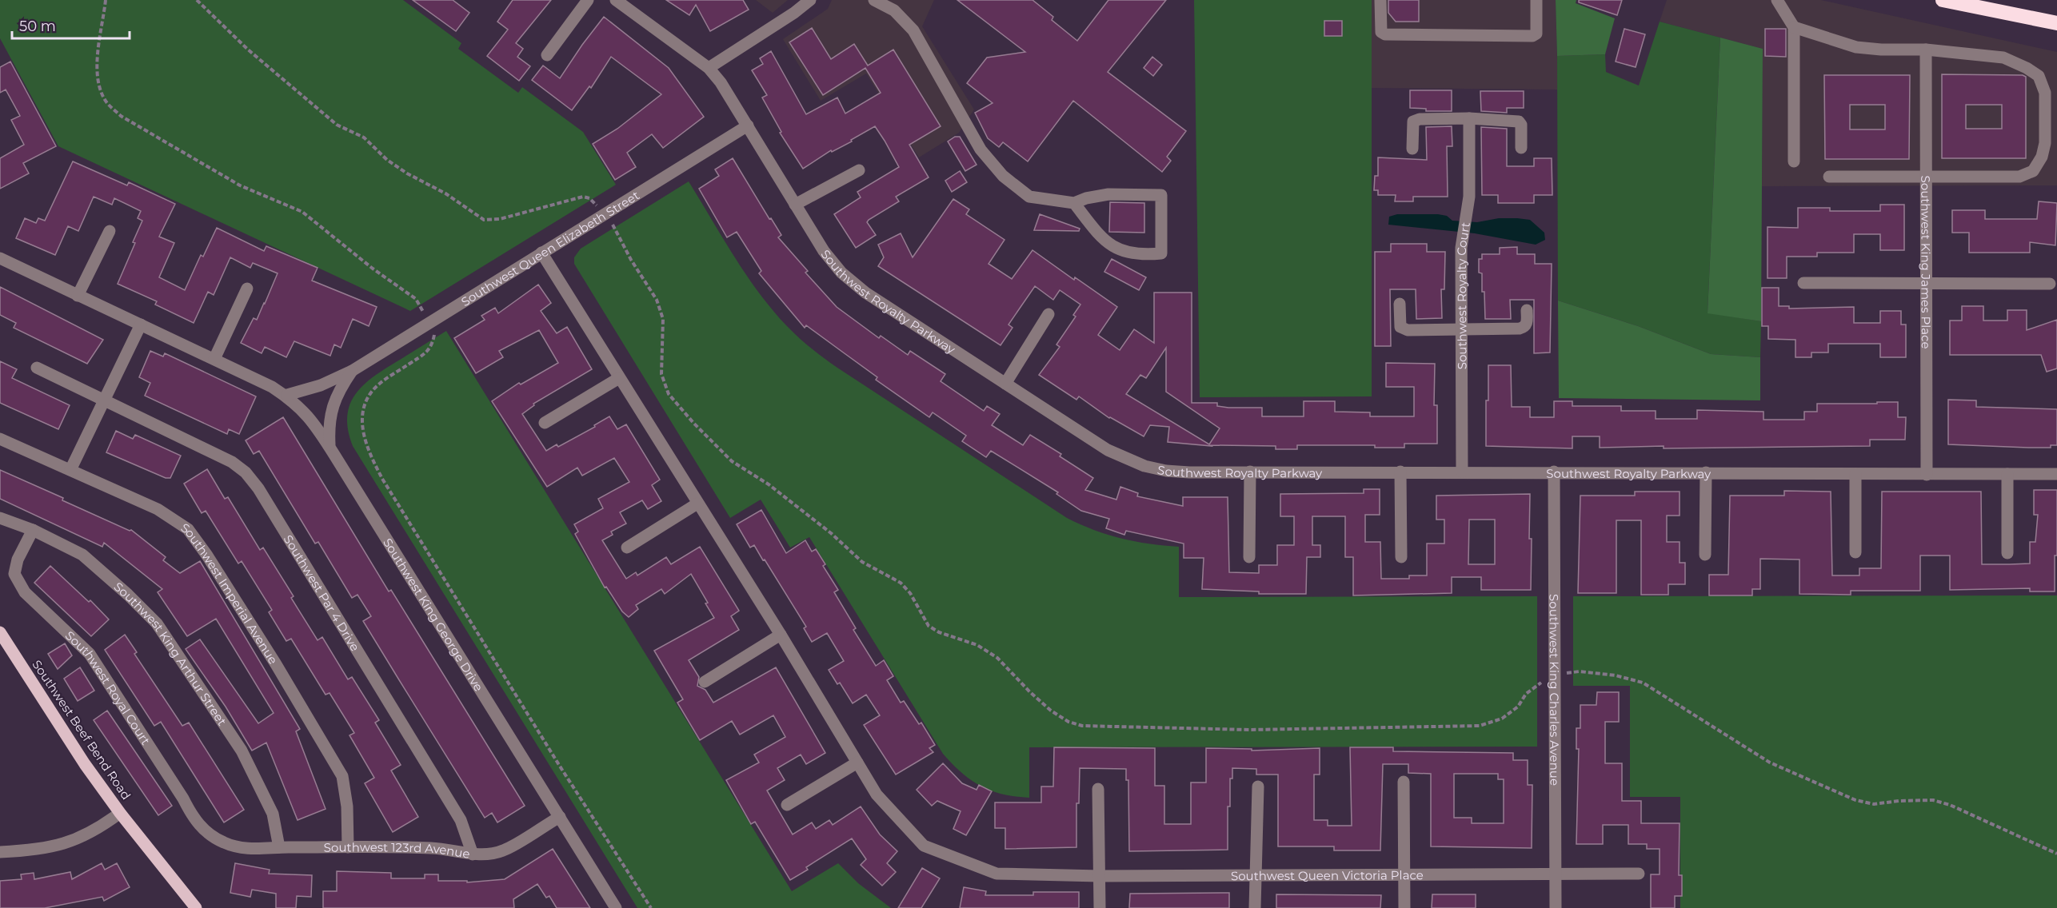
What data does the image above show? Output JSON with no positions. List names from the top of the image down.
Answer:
{
  "streets": {
    "main road": ["Southwest Beef Bend Road"],
    "street": [
      "Southwest Queen Elizabeth Street",
      "Southwest King James Place",
      "Southwest Royalty Court",
      "Southwest Royalty Parkway",
      "Southwest Par 4 Drive",
      "Southwest Imperial Avenue",
      "Southwest King George Drive",
      "Southwest King Arthur Street",
      "Southwest Royal Court",
      "Southwest King Charles Avenue",
      "Southwest 123rd Avenue",
      "Southwest Queen Victoria Place"
    ]
  },
  "crossings": [
    ["Southwest Queen Elizabeth Street", "Southwest Royalty Parkway"],
    ["Southwest Queen Elizabeth Street", "Southwest King George Drive"],
    ["Southwest Queen Elizabeth Street", "Southwest Queen Victoria Place"],
    ["Southwest King James Place", "Southwest Royalty Parkway"],
    ["Southwest Royalty Court", "Southwest Royalty Parkway"],
    ["Southwest Royalty Parkway", "Southwest King Charles Avenue"],
    ["Southwest Par 4 Drive", "Southwest 123rd Avenue"],
    ["Southwest Imperial Avenue", "Southwest 123rd Avenue"],
    ["Southwest King George Drive", "Southwest 123rd Avenue"],
    ["Southwest King Arthur Street", "Southwest Royal Court"],
    ["Southwest King Arthur Street", "Southwest 123rd Avenue"],
    ["Southwest Royal Court", "Southwest 123rd Avenue"],
    ["Southwest King Charles Avenue", "Southwest Queen Victoria Place"]
  ],
  "scale_bar": "50 m"
}
